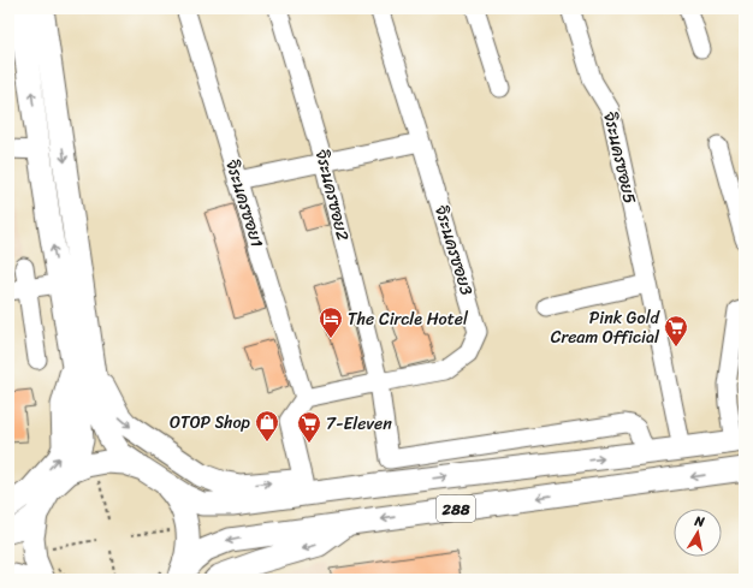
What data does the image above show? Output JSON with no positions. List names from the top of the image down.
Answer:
{
  "streets": {
    "main road": ["288"],
    "street": [
      "จิระนครซอย5",
      "จิระนครซอย2",
      "จิระนครซอย1",
      "จิระนครซอย3"
    ]
  },
  "crossings": [
    ["จิระนครซอย5", "288"],
    ["จิระนครซอย2", "จิระนครซอย3"],
    ["จิระนครซอย2", "288"],
    ["จิระนครซอย1", "จิระนครซอย3"]
  ],
  "places": {
    "hotel": ["The Circle Hotel"],
    "supermarket": ["Pink Gold Cream Official", "7-Eleven"],
    "shop": ["OTOP Shop"]
  },
  "north": "top"
}
